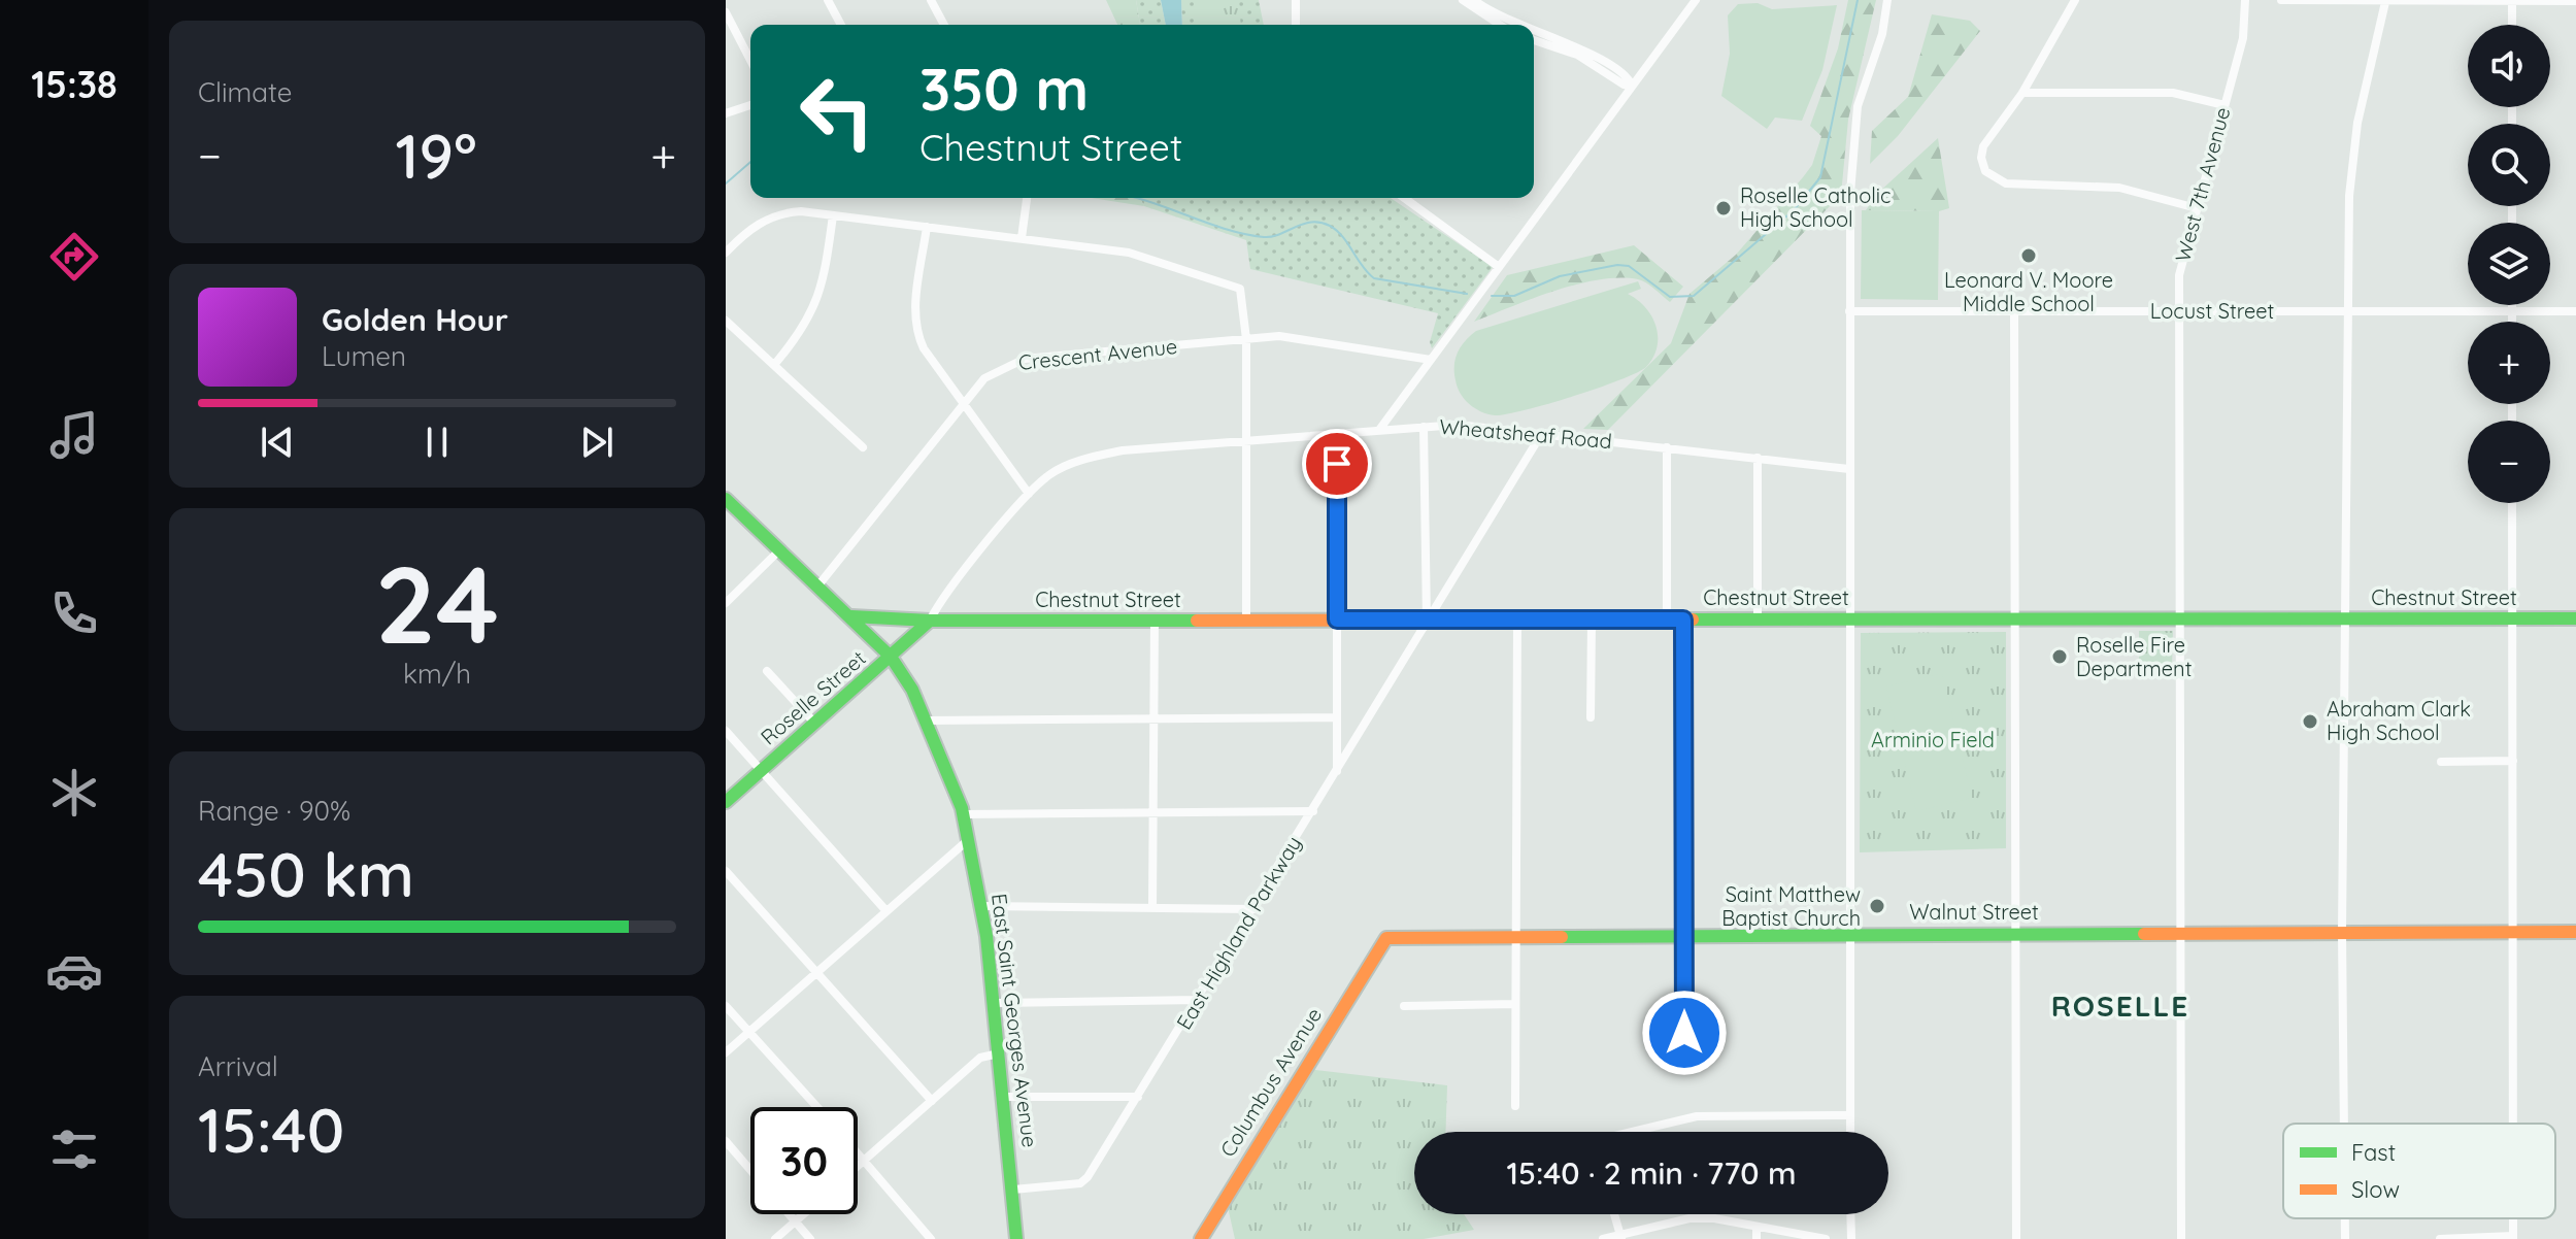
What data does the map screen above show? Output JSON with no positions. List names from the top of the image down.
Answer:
{
  "streets": {
    "street": [
      "West 7th Avenue",
      "Locust Street",
      "Crescent Avenue",
      "Wheatsheaf Road",
      "Chestnut Street",
      "Roselle Street",
      "Walnut Street",
      "East Highland Parkway",
      "East Saint Georges Avenue",
      "Columbus Avenue"
    ]
  },
  "crossings": [
    ["West 7th Avenue", "Locust Street"],
    ["West 7th Avenue", "Chestnut Street"],
    ["West 7th Avenue", "Walnut Street"],
    ["Crescent Avenue", "East Saint Georges Avenue"],
    ["Wheatsheaf Road", "Chestnut Street"],
    ["Wheatsheaf Road", "East Highland Parkway"],
    ["Chestnut Street", "East Highland Parkway"],
    ["Chestnut Street", "East Saint Georges Avenue"],
    ["Roselle Street", "East Saint Georges Avenue"],
    ["Walnut Street", "Columbus Avenue"],
    ["East Highland Parkway", "East Saint Georges Avenue"]
  ],
  "districts": ["ROSELLE"],
  "parks": ["Arminio Field"],
  "places": [
    "Roselle Catholic High School",
    "Leonard V. Moore Middle School",
    "Roselle Fire Department",
    "Abraham Clark High School",
    "Saint Matthew Baptist Church"
  ],
  "legend": ["Fast", "Slow"],
  "page": {
    "tabs": "15:38",
    "tile": [
      "Climate",
      ["24", "km/h"],
      ["Range · 90%", "450 km"],
      ["Arrival", "15:40"]
    ],
    "map_buttons": ["+", "−"],
    "turn": ["350 m", "Chestnut Street"],
    "heat": ["−", "19°", "+"],
    "song": ["Golden Hour", "Lumen"],
    "limit": "30",
    "trip": "15:40 · 2 min · 770 m"
  }
}
